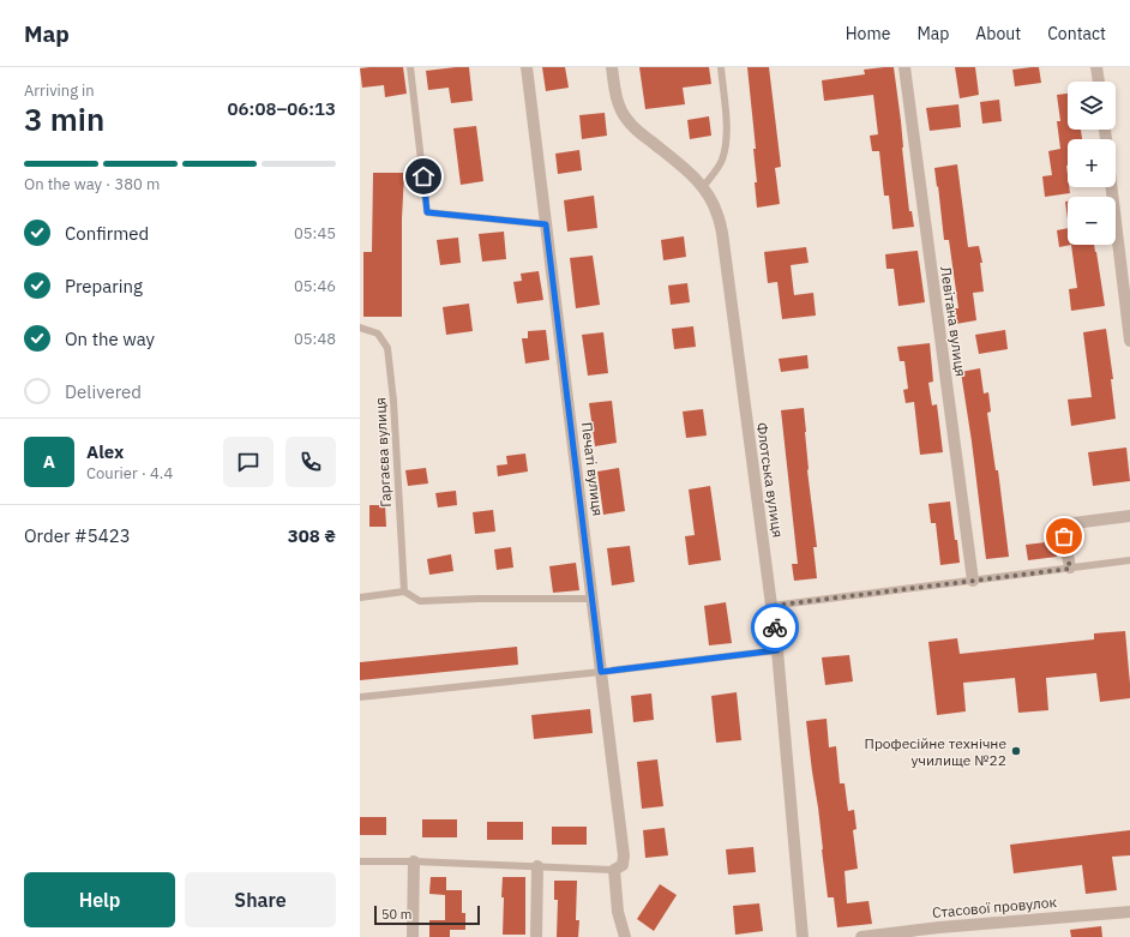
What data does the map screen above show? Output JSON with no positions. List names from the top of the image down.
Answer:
{
  "streets": {
    "street": [
      "Левітана вулиця",
      "Печаті вулиця",
      "Флотська вулиця",
      "Стасової провулок"
    ],
    "lane": ["Гаргаєва вулиця"]
  },
  "places": ["Професійне технічне училище №22"],
  "scale_bar": "50 m",
  "page": {
    "header": "Map",
    "nav": [
      "Home",
      "Map",
      "About",
      "Contact"
    ],
    "heading": ["3 min", "Arriving in", "06:08–06:13"],
    "panel": [
      "Alex",
      "Courier · 4.4",
      "Order #5423",
      "308 ₴"
    ],
    "map_buttons": ["+", "−"],
    "bar": "On the way · 380 m",
    "list": [
      ["Confirmed", "05:45"],
      ["Preparing", "05:46"],
      ["On the way", "05:48"],
      "Delivered"
    ],
    "round": "A",
    "buttons": ["Help", "Share"],
    "scale": "50 m"
  }
}
